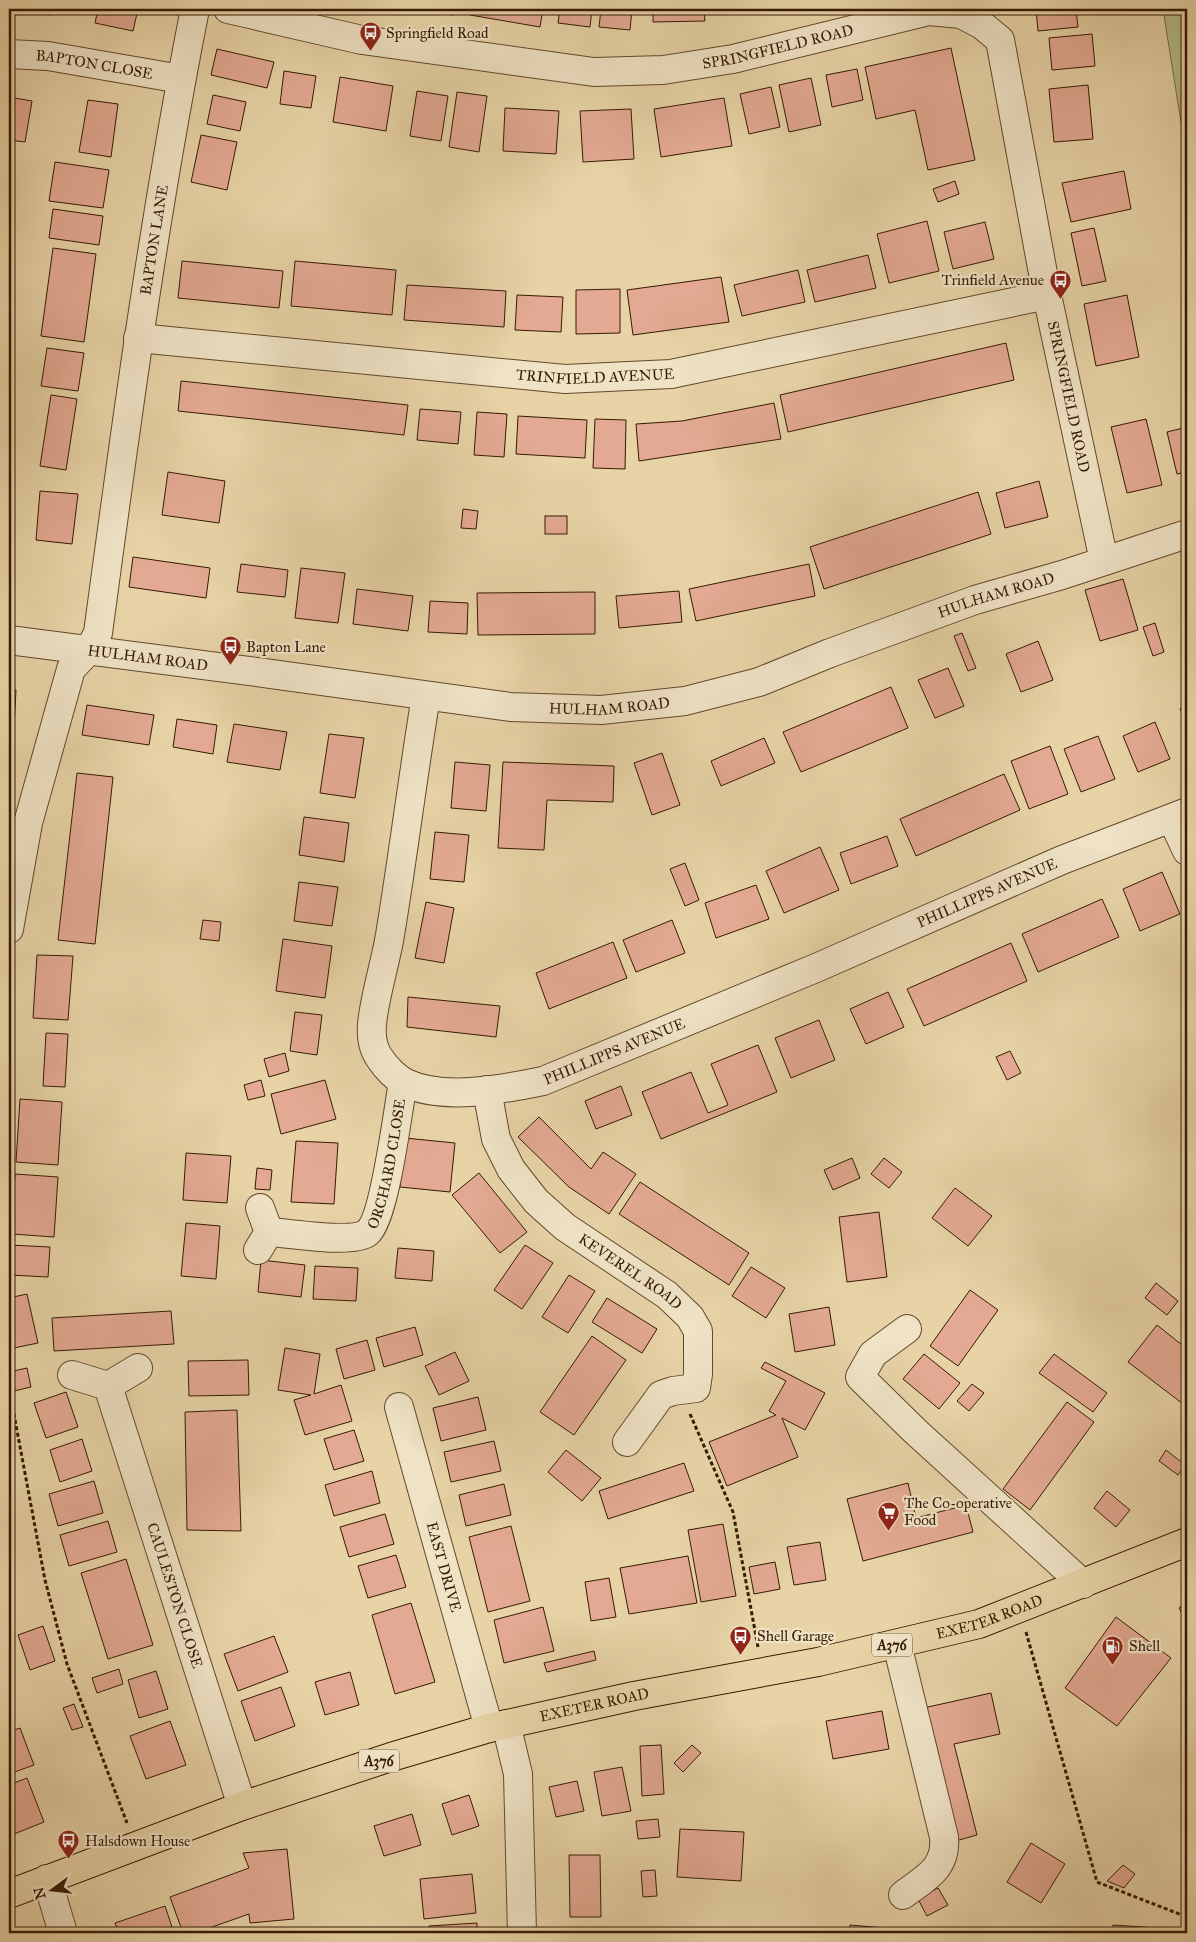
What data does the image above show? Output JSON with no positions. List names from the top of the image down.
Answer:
{
  "streets": {
    "highway": ["EXETER ROAD", "A376"],
    "street": [
      "SPRINGFIELD ROAD",
      "BAPTON CLOSE",
      "BAPTON LANE",
      "TRINFIELD AVENUE",
      "HULHAM ROAD",
      "PHILLIPPS AVENUE",
      "ORCHARD CLOSE",
      "KEVEREL ROAD",
      "EAST DRIVE",
      "CAULESTON CLOSE"
    ]
  },
  "crossings": [
    ["SPRINGFIELD ROAD", "TRINFIELD AVENUE"],
    ["SPRINGFIELD ROAD", "HULHAM ROAD"],
    ["BAPTON CLOSE", "BAPTON LANE"],
    ["BAPTON LANE", "TRINFIELD AVENUE"],
    ["BAPTON LANE", "HULHAM ROAD"],
    ["HULHAM ROAD", "PHILLIPPS AVENUE"],
    ["PHILLIPPS AVENUE", "ORCHARD CLOSE"],
    ["PHILLIPPS AVENUE", "KEVEREL ROAD"],
    ["EAST DRIVE", "EXETER ROAD"],
    ["CAULESTON CLOSE", "EXETER ROAD"]
  ],
  "places": {
    "bus stop": [
      "Springfield Road",
      "Trinfield Avenue",
      "Bapton Lane",
      "Shell Garage",
      "Halsdown House"
    ],
    "supermarket": ["The Co-operative Food"],
    "fuel station": ["Shell"]
  },
  "north": "left"
}
